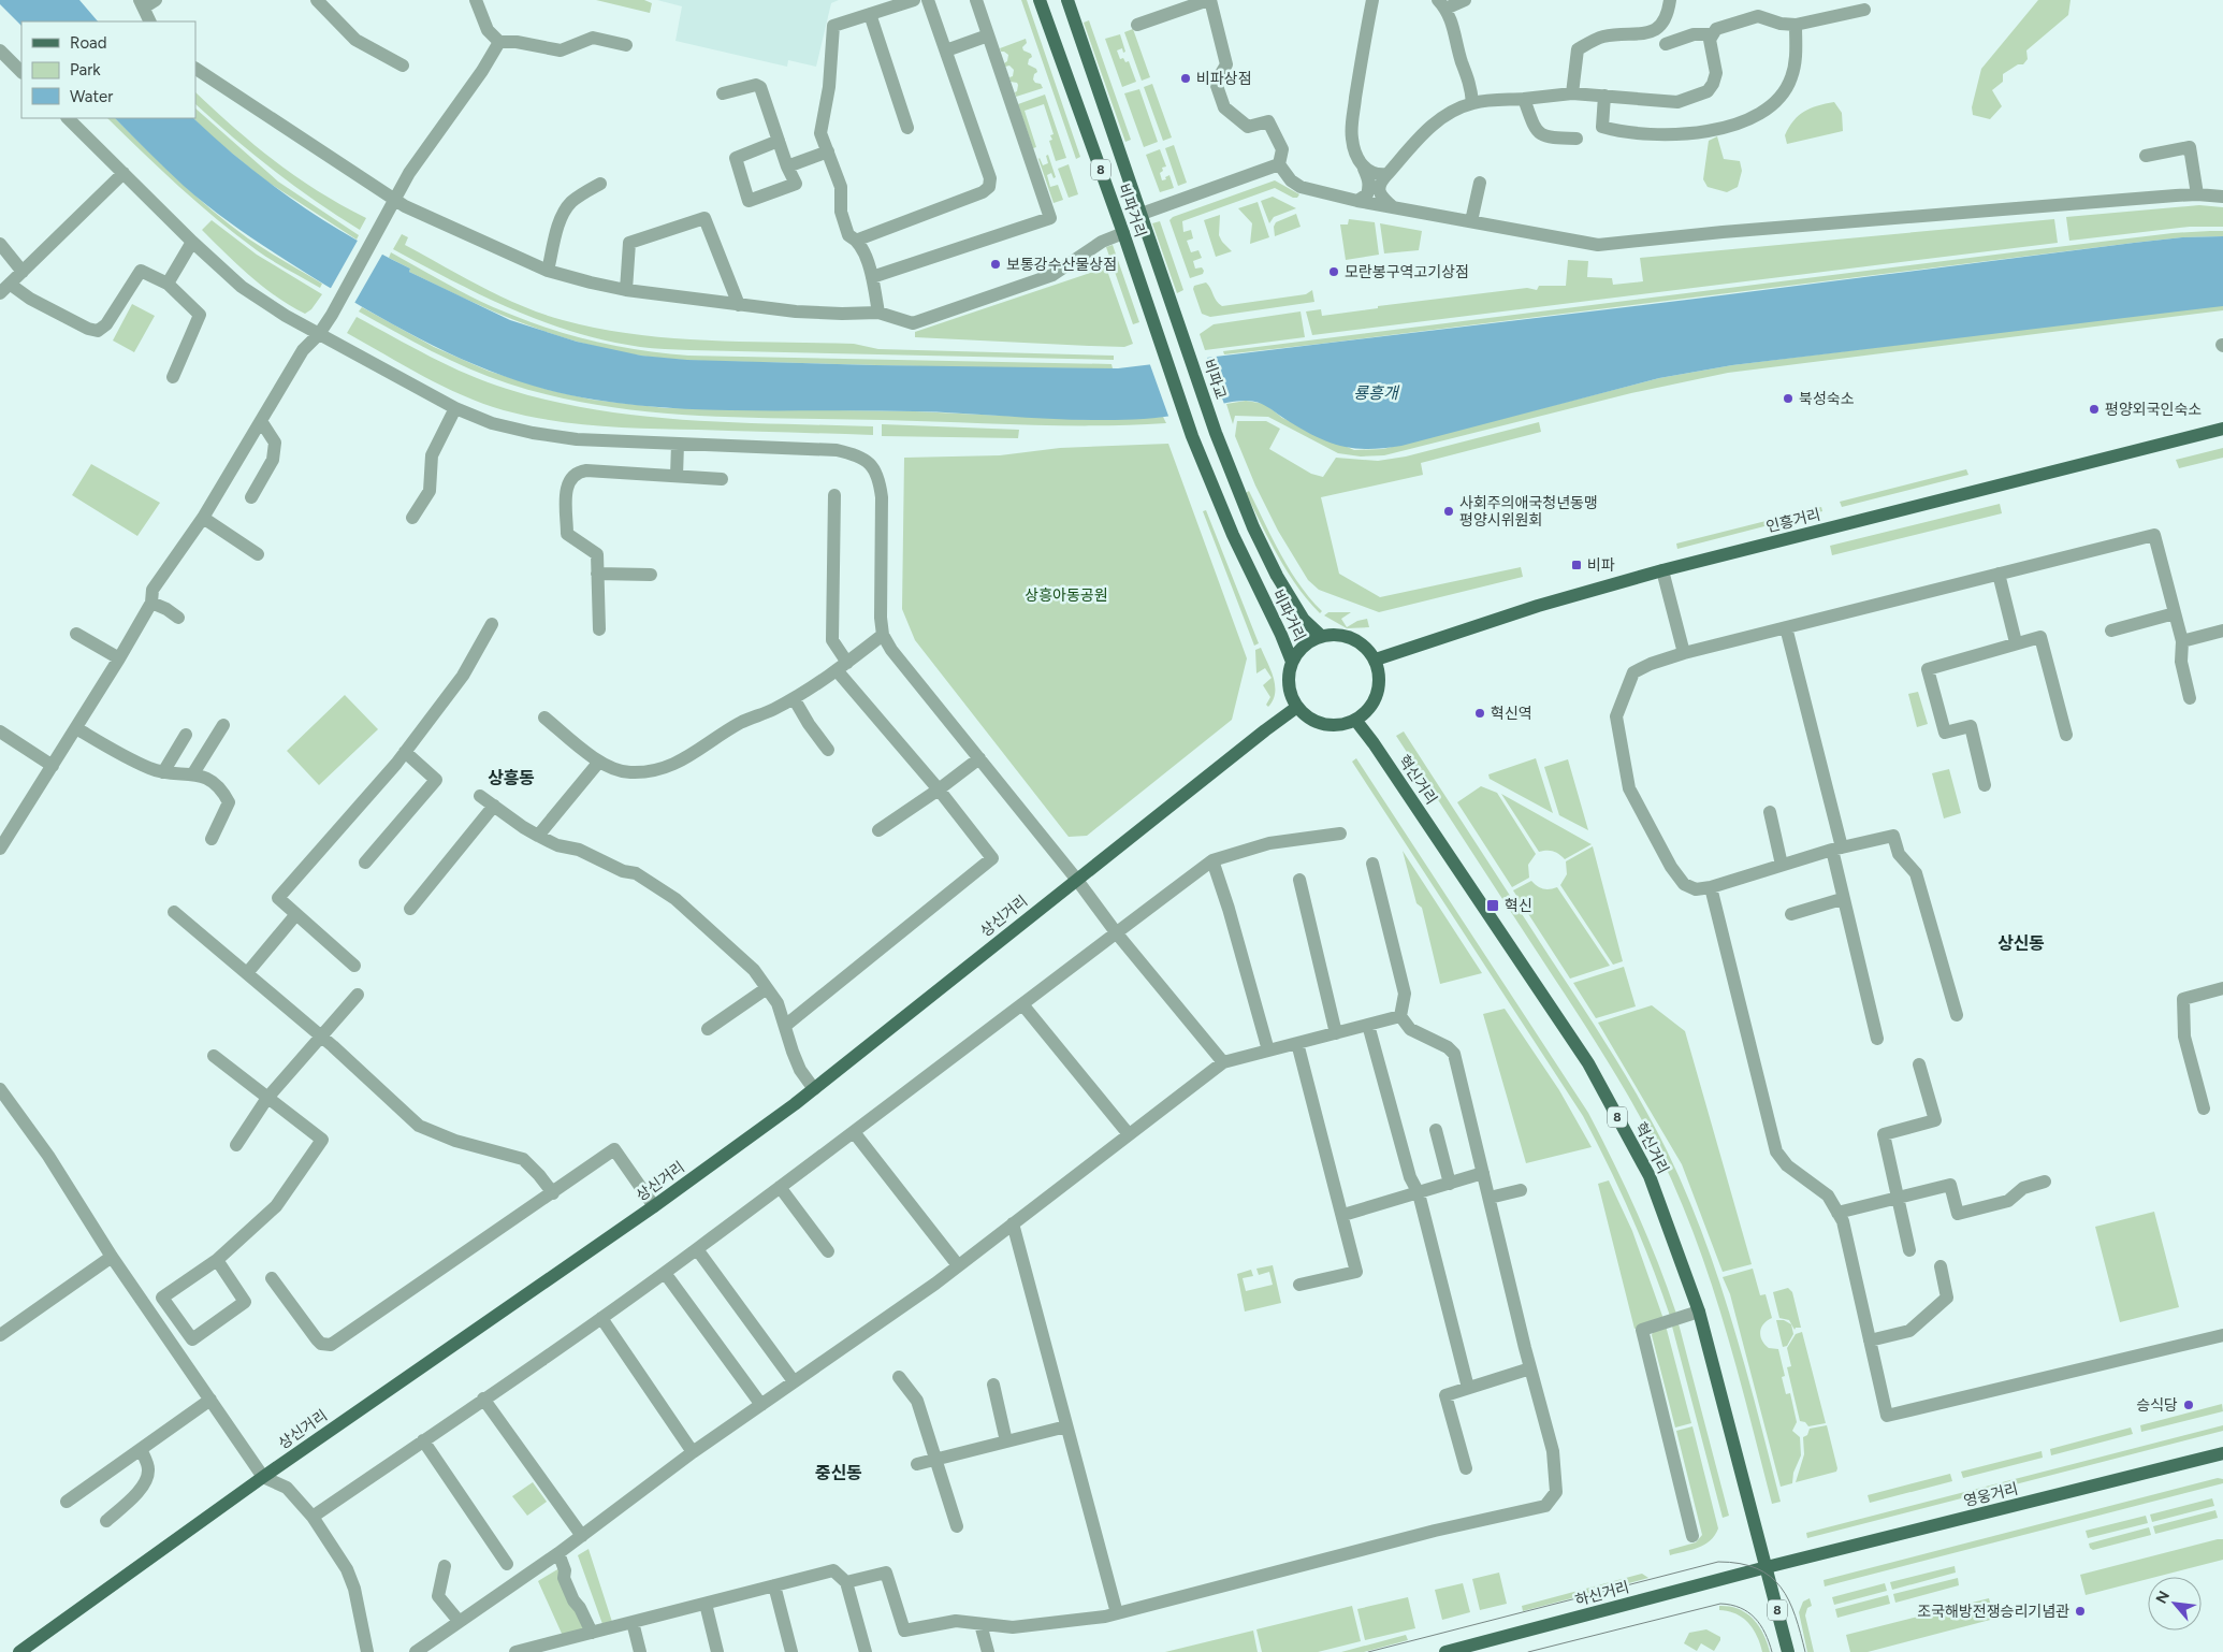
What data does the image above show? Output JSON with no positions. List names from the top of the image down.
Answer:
{
  "streets": {
    "main road": [
      "8",
      "비파거리",
      "비파교",
      "인흥거리",
      "혁신거리",
      "상신거리",
      "영웅거리",
      "하신거리"
    ]
  },
  "crossings": [
    ["비파거리", "비파교"],
    ["비파거리", "인흥거리"],
    ["비파거리", "혁신거리"],
    ["비파거리", "상신거리"],
    ["인흥거리", "혁신거리"],
    ["인흥거리", "상신거리"],
    ["혁신거리", "상신거리"],
    ["혁신거리", "영웅거리"],
    ["혁신거리", "하신거리"],
    ["영웅거리", "하신거리"]
  ],
  "districts": ["상흥동", "상신동", "중신동"],
  "water": ["룡흥개"],
  "parks": ["상흥아동공원"],
  "places": {
    "other": [
      "비파상점",
      "보통강수산물상점",
      "모란봉구역고기상점",
      "북성숙소",
      "평양외국인숙소",
      "사회주의애국청년동맹 평양시위원회",
      "혁신역",
      "승식당",
      "조국해방전쟁승리기념관"
    ],
    "transit": ["비파", "혁신"]
  },
  "legend": ["Road", "Park", "Water"],
  "north": "top left"
}
